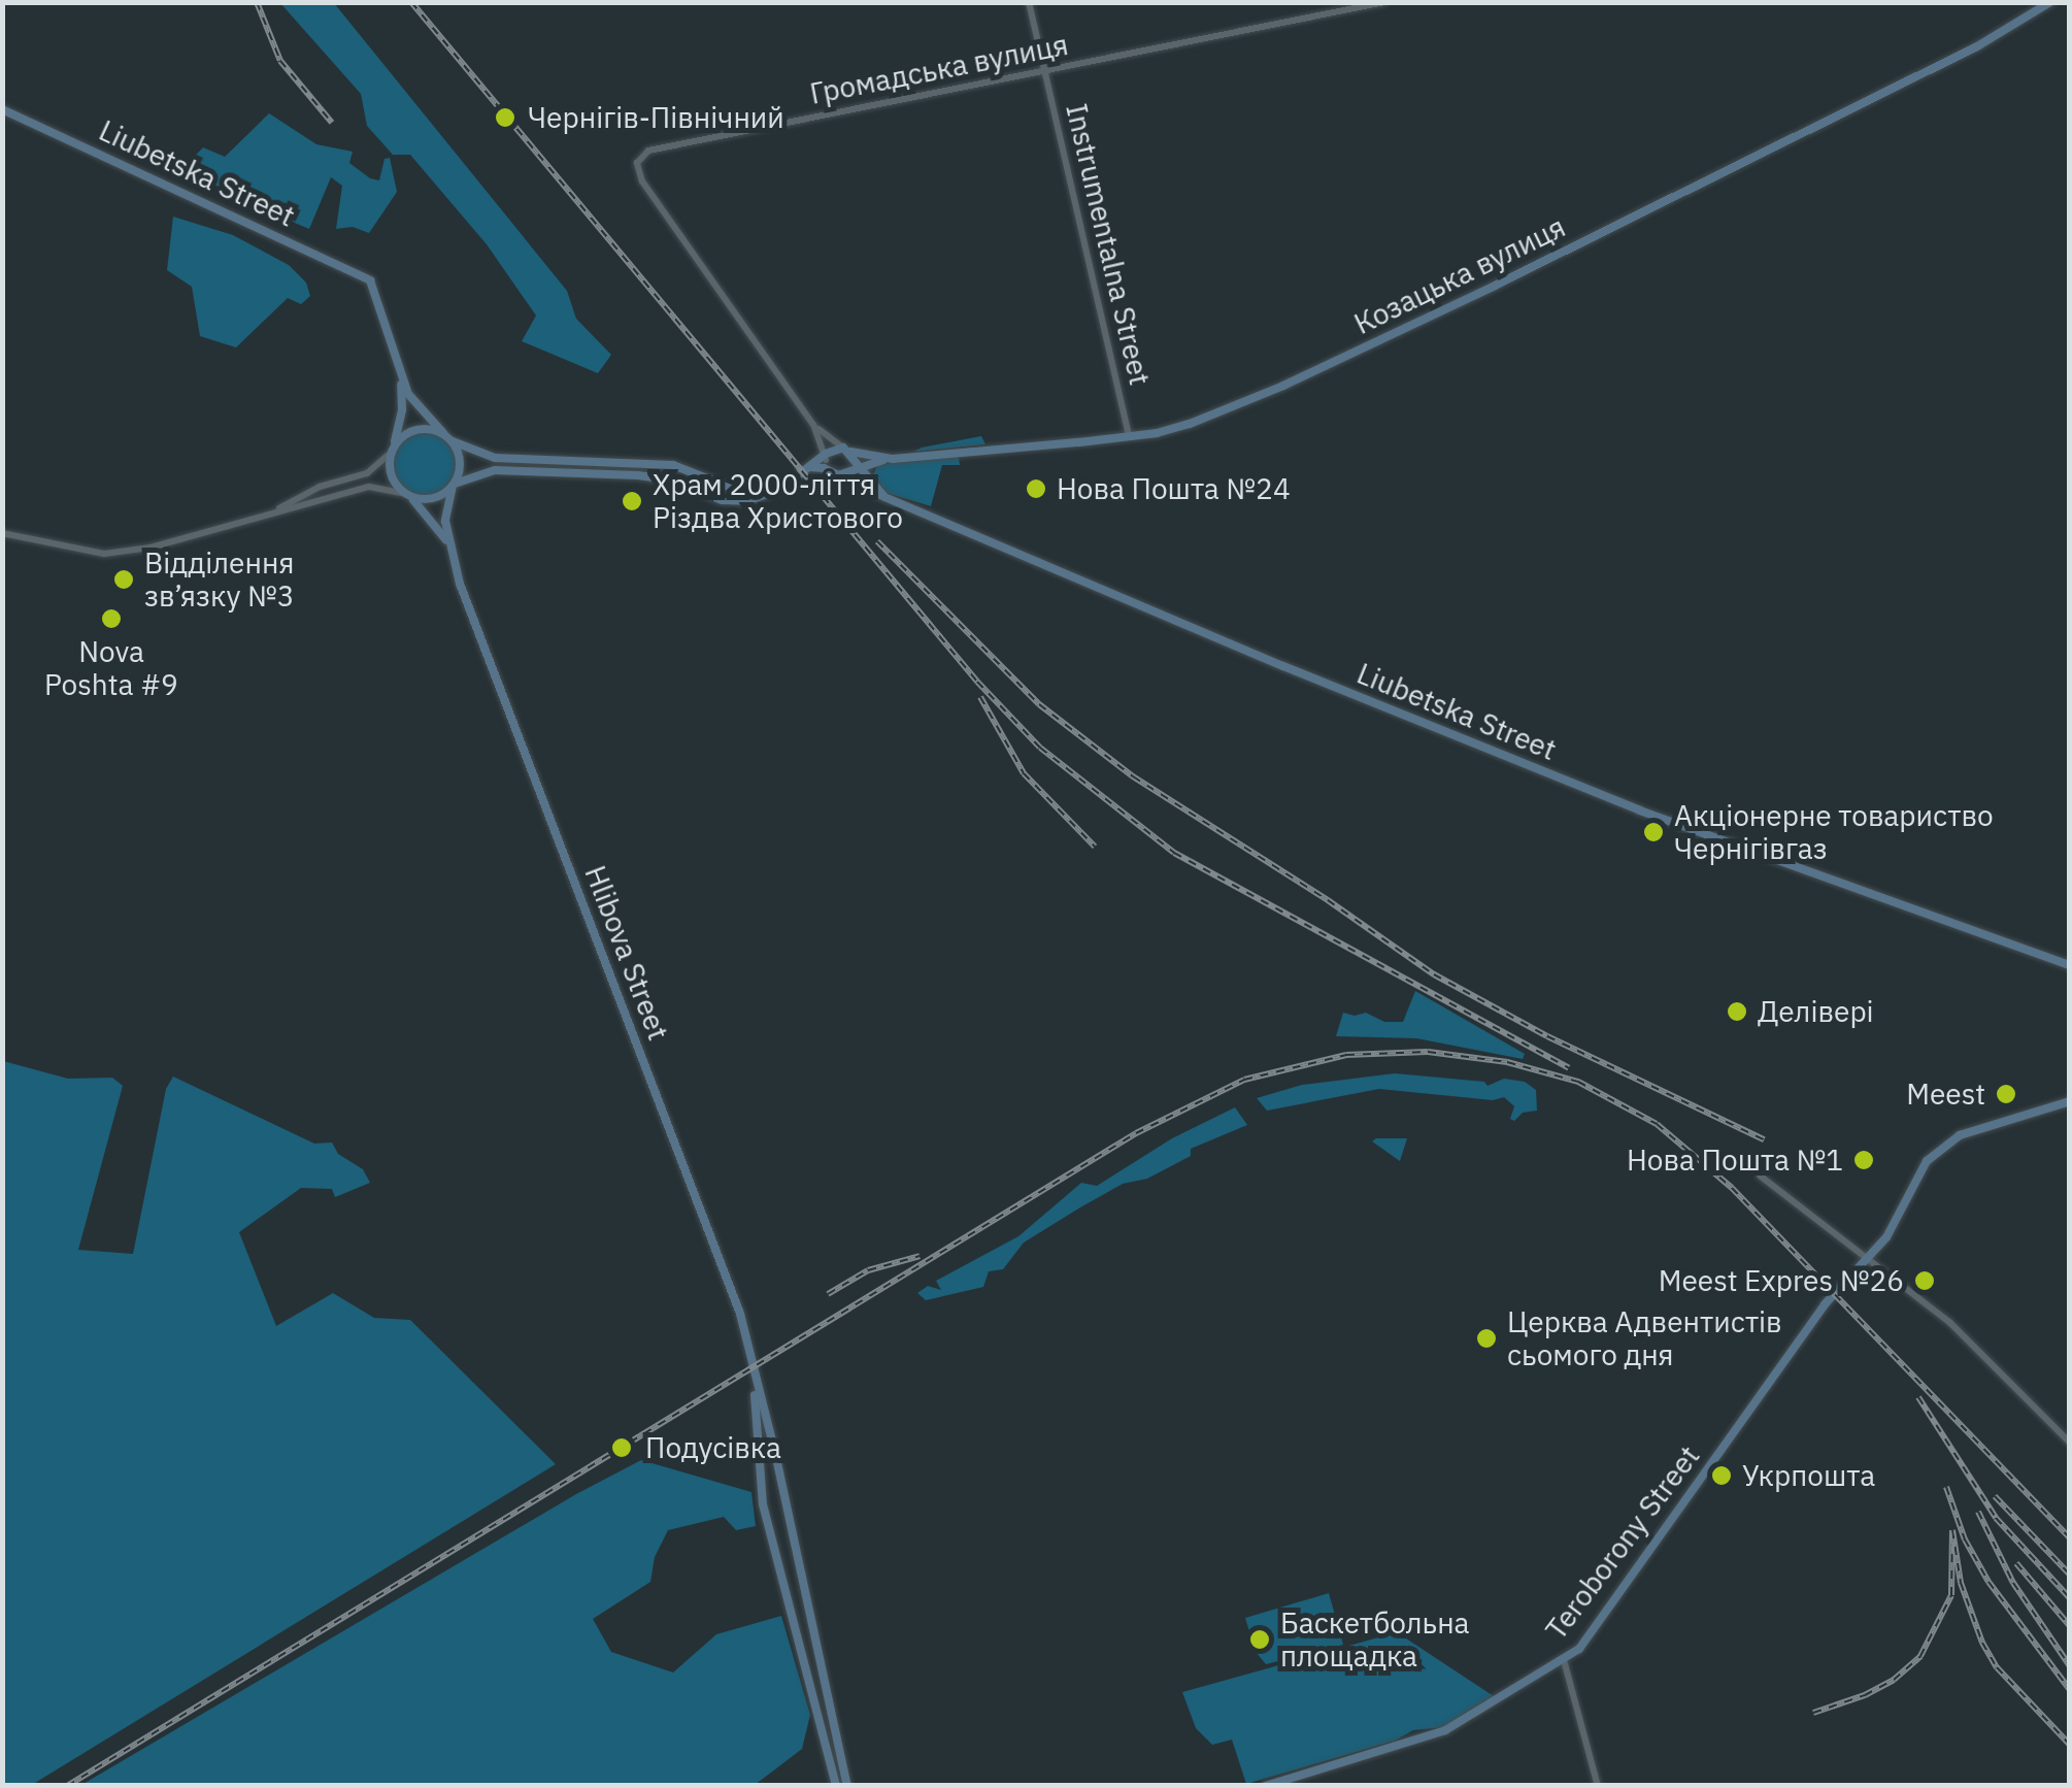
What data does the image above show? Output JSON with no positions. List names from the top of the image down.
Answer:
{
  "streets": {
    "main road": [
      "Liubetska Street",
      "Козацька вулиця",
      "Hlibova Street",
      "Teroborony Street"
    ],
    "street": ["Громадська вулиця", "Instrumentalna Street"]
  },
  "crossings": [
    ["Громадська вулиця", "Instrumentalna Street"],
    ["Liubetska Street", "Козацька вулиця"],
    ["Instrumentalna Street", "Козацька вулиця"]
  ],
  "places": [
    "Чернігів-Північний",
    "Нова Пошта №24",
    "Храм 2000-ліття Різдва Христового",
    "Відділення зв’язку №3",
    "Nova Poshta #9",
    "Акціонерне товариство Чернігівгаз",
    "Делівері",
    "Meest",
    "Нова Пошта №1",
    "Meest Expres №26",
    "Церква Адвентистів сьомого дня",
    "Подусівка",
    "Укрпошта",
    "Баскетбольна площадка"
  ]
}
